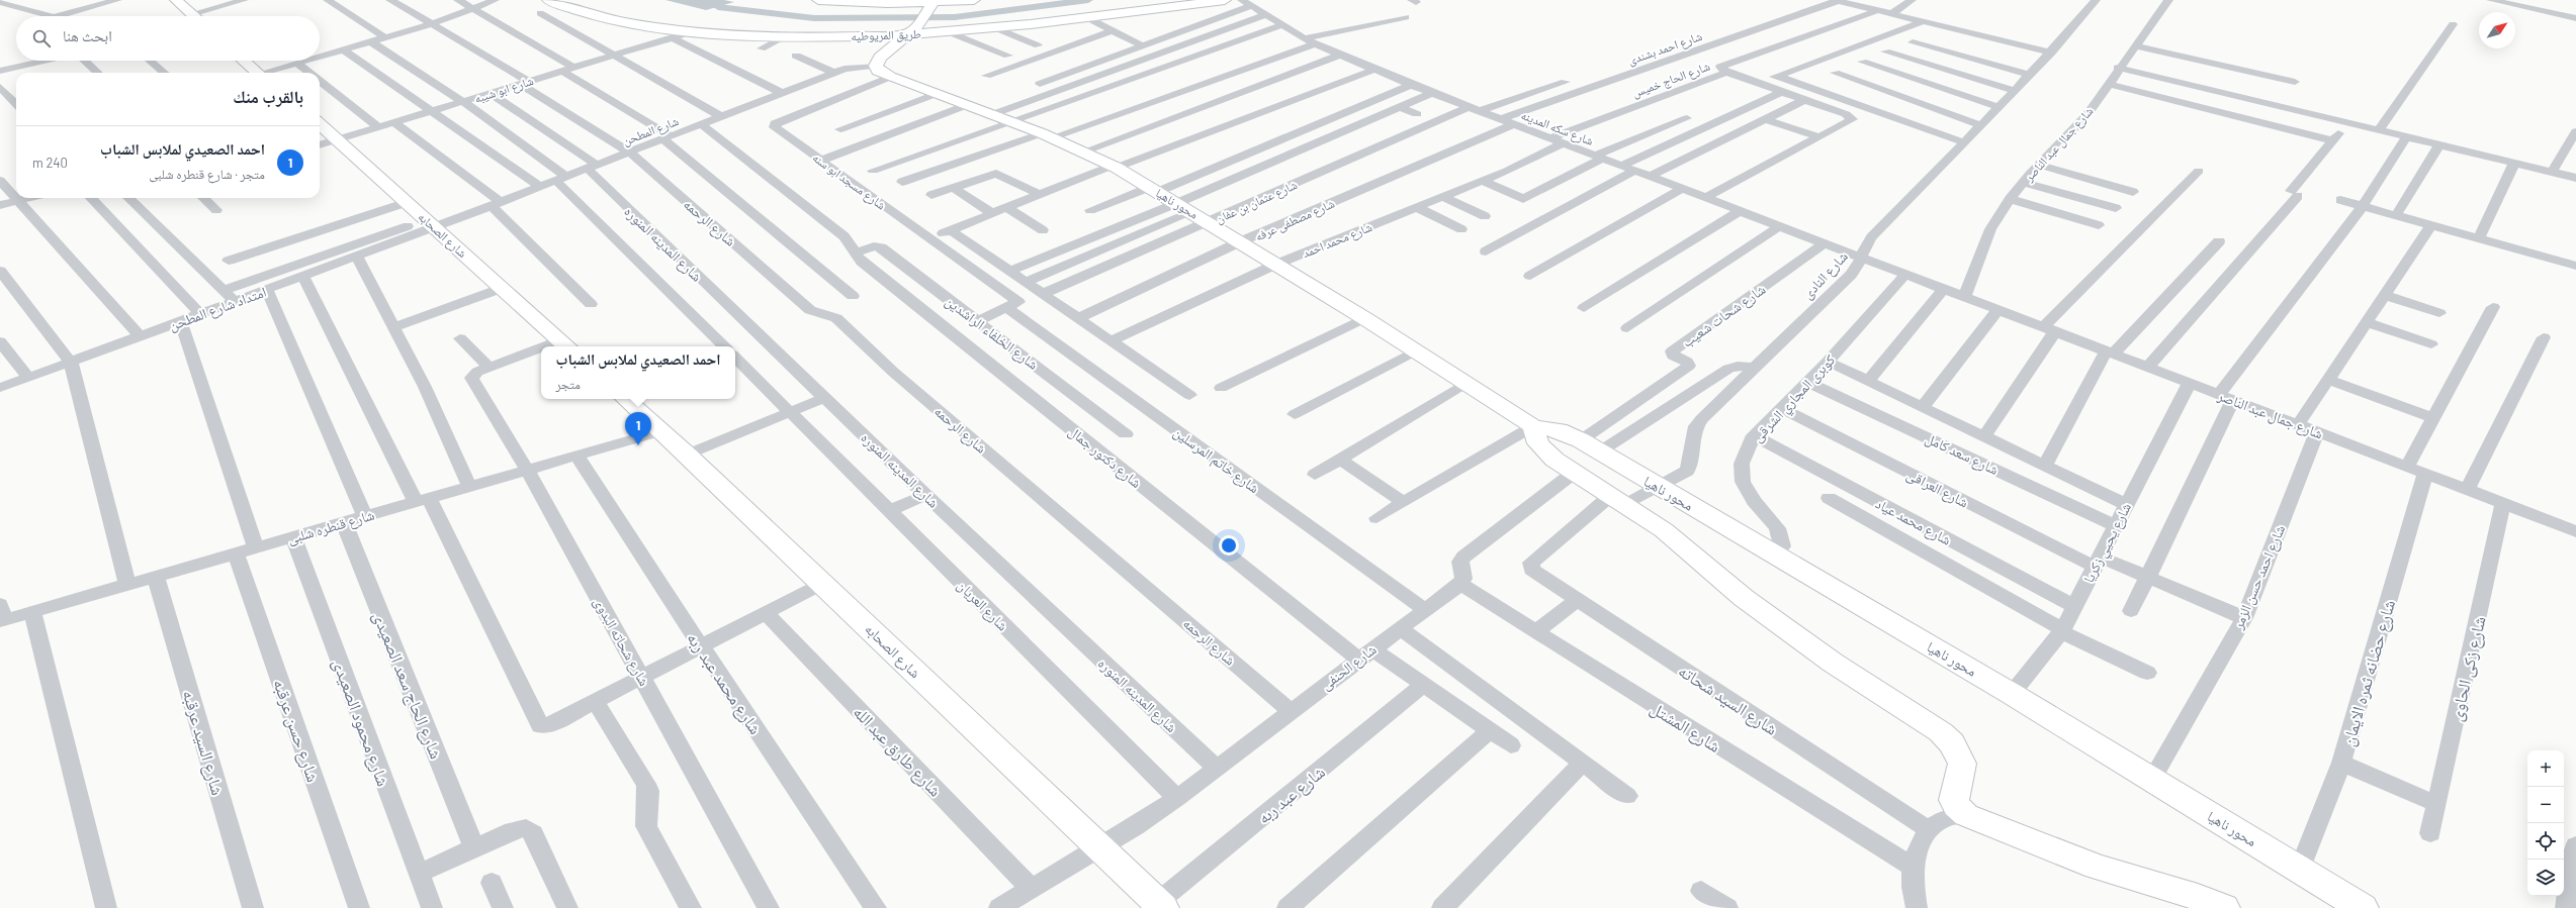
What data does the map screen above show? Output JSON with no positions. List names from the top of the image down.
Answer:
{
  "streets": {
    "main road": ["طريق المريوطيه", "محور ناهيا", "شارع الصحابه"],
    "street": [
      "شارع احمد بشندى",
      "شارع الحاج خميس",
      "شارع ابو شيبه",
      "شارع سكه المدينه",
      "شارع المطحن",
      "شارع جمال عبد الناصر",
      "شارع مسجد ابو سنه",
      "شارع عثمان بن عفان",
      "شارع مصطفى عرفه",
      "شارع الرحمه",
      "شارع محمد احمد",
      "شارع المدينه المنوره",
      "شارع النادى",
      "امتداد شارع المطحن",
      "شارع شحات شعيب",
      "شارع الخلفاء الراشدين",
      "كوبرى المجاري الشرقى",
      "شارع سعد كامل",
      "شارع دكتور جمال",
      "شارع خاتم المرسلين",
      "شارع العراقى",
      "شارع محمد عياد",
      "شارع قنطره شلبى",
      "شارع يحيي زكريا",
      "شارع احمد حسن الزمر",
      "شارع العريان",
      "شارع شحاته البدوى",
      "شارع الحنفى",
      "شارع زكى الحاوى",
      "شارع حضانه ثمره الايمان",
      "شارع محمد عبد ربه",
      "شارع الحاج سعد الصعيدى",
      "شارع السيد شحاته",
      "شارع محمود الصعيدى",
      "شارع المشتل",
      "شارع حسن عرقبه",
      "شارع السيد عرقبه",
      "شارع طارق عبد الله",
      "شارع عبد ربه"
    ]
  },
  "crossings": [
    ["طريق المريوطيه", "شارع ابو شيبه"],
    ["شارع احمد بشندى", "شارع سكه المدينه"],
    ["شارع الحاج خميس", "شارع سكه المدينه"],
    ["شارع ابو شيبه", "شارع الرحمه"],
    ["شارع ابو شيبه", "شارع الصحابه"],
    ["شارع ابو شيبه", "شارع المدينه المنوره"],
    ["شارع سكه المدينه", "شارع جمال عبد الناصر"],
    ["شارع سكه المدينه", "شارع عثمان بن عفان"],
    ["شارع سكه المدينه", "شارع مصطفى عرفه"],
    ["شارع سكه المدينه", "شارع محمد احمد"],
    ["شارع سكه المدينه", "شارع النادى"],
    ["شارع سكه المدينه", "شارع شحات شعيب"],
    ["شارع سكه المدينه", "كوبرى المجاري الشرقى"],
    ["شارع المطحن", "محور ناهيا"],
    ["شارع المطحن", "شارع الرحمه"],
    ["شارع المطحن", "شارع الصحابه"],
    ["شارع المطحن", "شارع المدينه المنوره"],
    ["شارع المطحن", "امتداد شارع المطحن"],
    ["شارع المطحن", "شارع دكتور جمال"],
    ["شارع جمال عبد الناصر", "كوبرى المجاري الشرقى"],
    ["شارع جمال عبد الناصر", "شارع يحيي زكريا"],
    ["شارع جمال عبد الناصر", "شارع احمد حسن الزمر"],
    ["شارع جمال عبد الناصر", "شارع زكى الحاوى"],
    ["شارع جمال عبد الناصر", "شارع حضانه ثمره الايمان"],
    ["شارع مسجد ابو سنه", "محور ناهيا"],
    ["شارع مسجد ابو سنه", "شارع خاتم المرسلين"],
    ["شارع عثمان بن عفان", "محور ناهيا"],
    ["محور ناهيا", "شارع مصطفى عرفه"],
    ["محور ناهيا", "شارع محمد احمد"],
    ["محور ناهيا", "شارع النادى"],
    ["محور ناهيا", "شارع شحات شعيب"],
    ["محور ناهيا", "كوبرى المجاري الشرقى"],
    ["محور ناهيا", "شارع يحيي زكريا"],
    ["محور ناهيا", "شارع احمد حسن الزمر"],
    ["محور ناهيا", "شارع حضانه ثمره الايمان"],
    ["شارع الرحمه", "شارع الحنفى"],
    ["شارع الصحابه", "امتداد شارع المطحن"],
    ["شارع الصحابه", "شارع قنطره شلبى"],
    ["شارع الصحابه", "شارع الحنفى"],
    ["شارع الصحابه", "شارع عبد ربه"],
    ["شارع المدينه المنوره", "شارع الحنفى"],
    ["شارع النادى", "شارع السيد شحاته"],
    ["شارع الخلفاء الراشدين", "شارع دكتور جمال"],
    ["كوبرى المجاري الشرقى", "شارع سعد كامل"],
    ["كوبرى المجاري الشرقى", "شارع العراقى"],
    ["كوبرى المجاري الشرقى", "شارع محمد عياد"],
    ["شارع سعد كامل", "شارع يحيي زكريا"],
    ["شارع دكتور جمال", "شارع الحنفى"],
    ["شارع دكتور جمال", "شارع عبد ربه"],
    ["شارع خاتم المرسلين", "شارع الحنفى"],
    ["شارع العراقى", "شارع يحيي زكريا"],
    ["شارع العراقى", "شارع احمد حسن الزمر"],
    ["شارع محمد عياد", "شارع يحيي زكريا"],
    ["شارع قنطره شلبى", "شارع شحاته البدوى"],
    ["شارع قنطره شلبى", "شارع محمد عبد ربه"],
    ["شارع قنطره شلبى", "شارع الحاج سعد الصعيدى"],
    ["شارع قنطره شلبى", "شارع محمود الصعيدى"],
    ["شارع قنطره شلبى", "شارع حسن عرقبه"],
    ["شارع قنطره شلبى", "شارع السيد عرقبه"],
    ["شارع العريان", "شارع الحنفى"],
    ["شارع الحنفى", "شارع المشتل"],
    ["شارع الحنفى", "شارع طارق عبد الله"]
  ],
  "north": "top right",
  "page": {
    "search": "ابحث هنا",
    "heading": "بالقرب منك",
    "list": [
      {
        "mark": "1",
        "name": "احمد الصعيدي لملابس الشباب",
        "note": "متجر · شارع قنطره شلبى",
        "value": "240 m"
      }
    ],
    "popup": ["احمد الصعيدي لملابس الشباب", "متجر"],
    "pins": "1",
    "map_buttons": ["+", "−"]
  }
}
